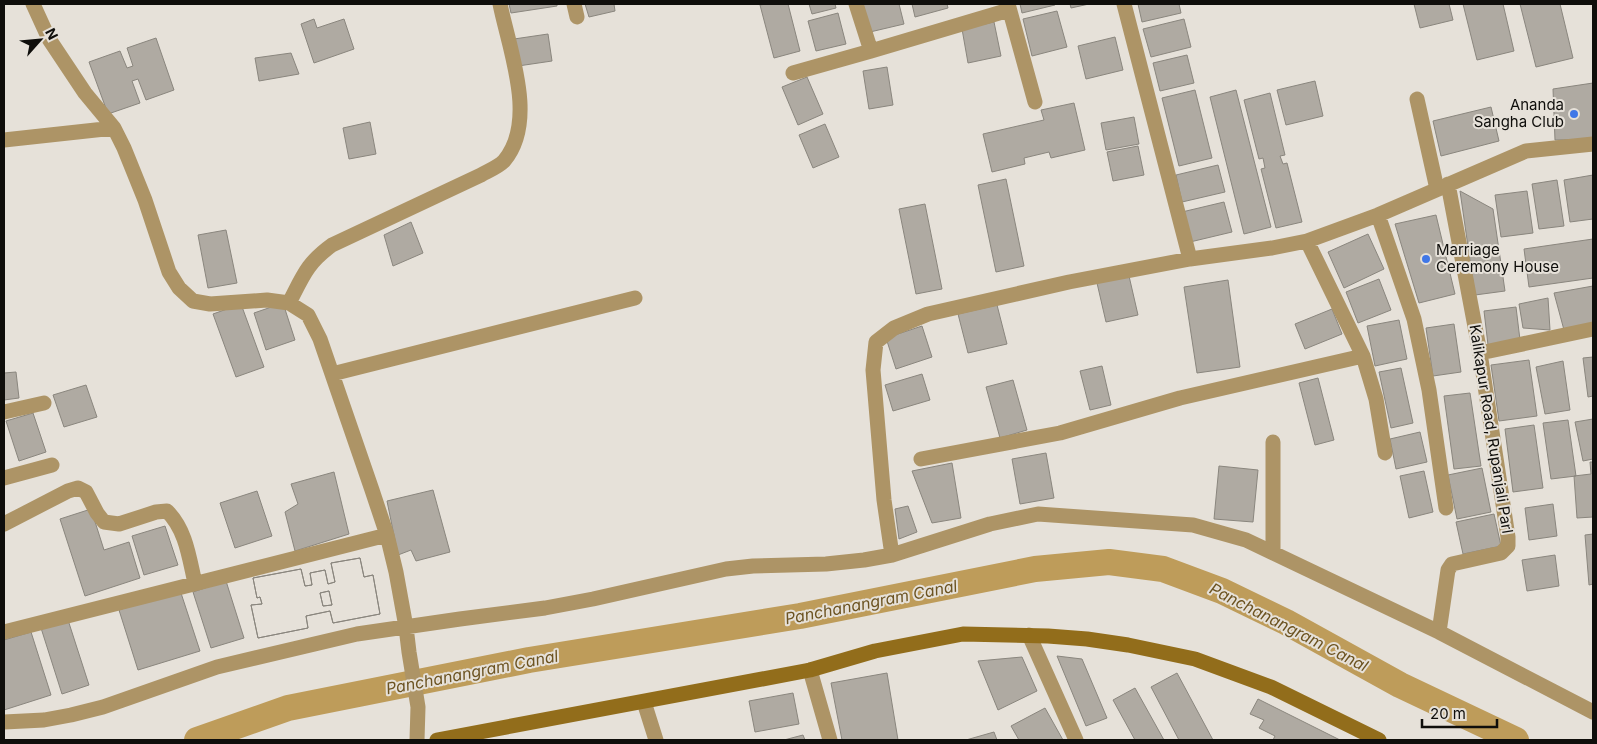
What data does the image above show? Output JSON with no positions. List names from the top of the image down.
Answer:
{
  "streets": {
    "street": ["Kalikapur Road, Rupanjali Parl"]
  },
  "water": ["Panchanangram Canal"],
  "places": ["Ananda Sangha Club", "Marriage Ceremony House"],
  "scale_bar": "20 m",
  "north": "top right"
}
